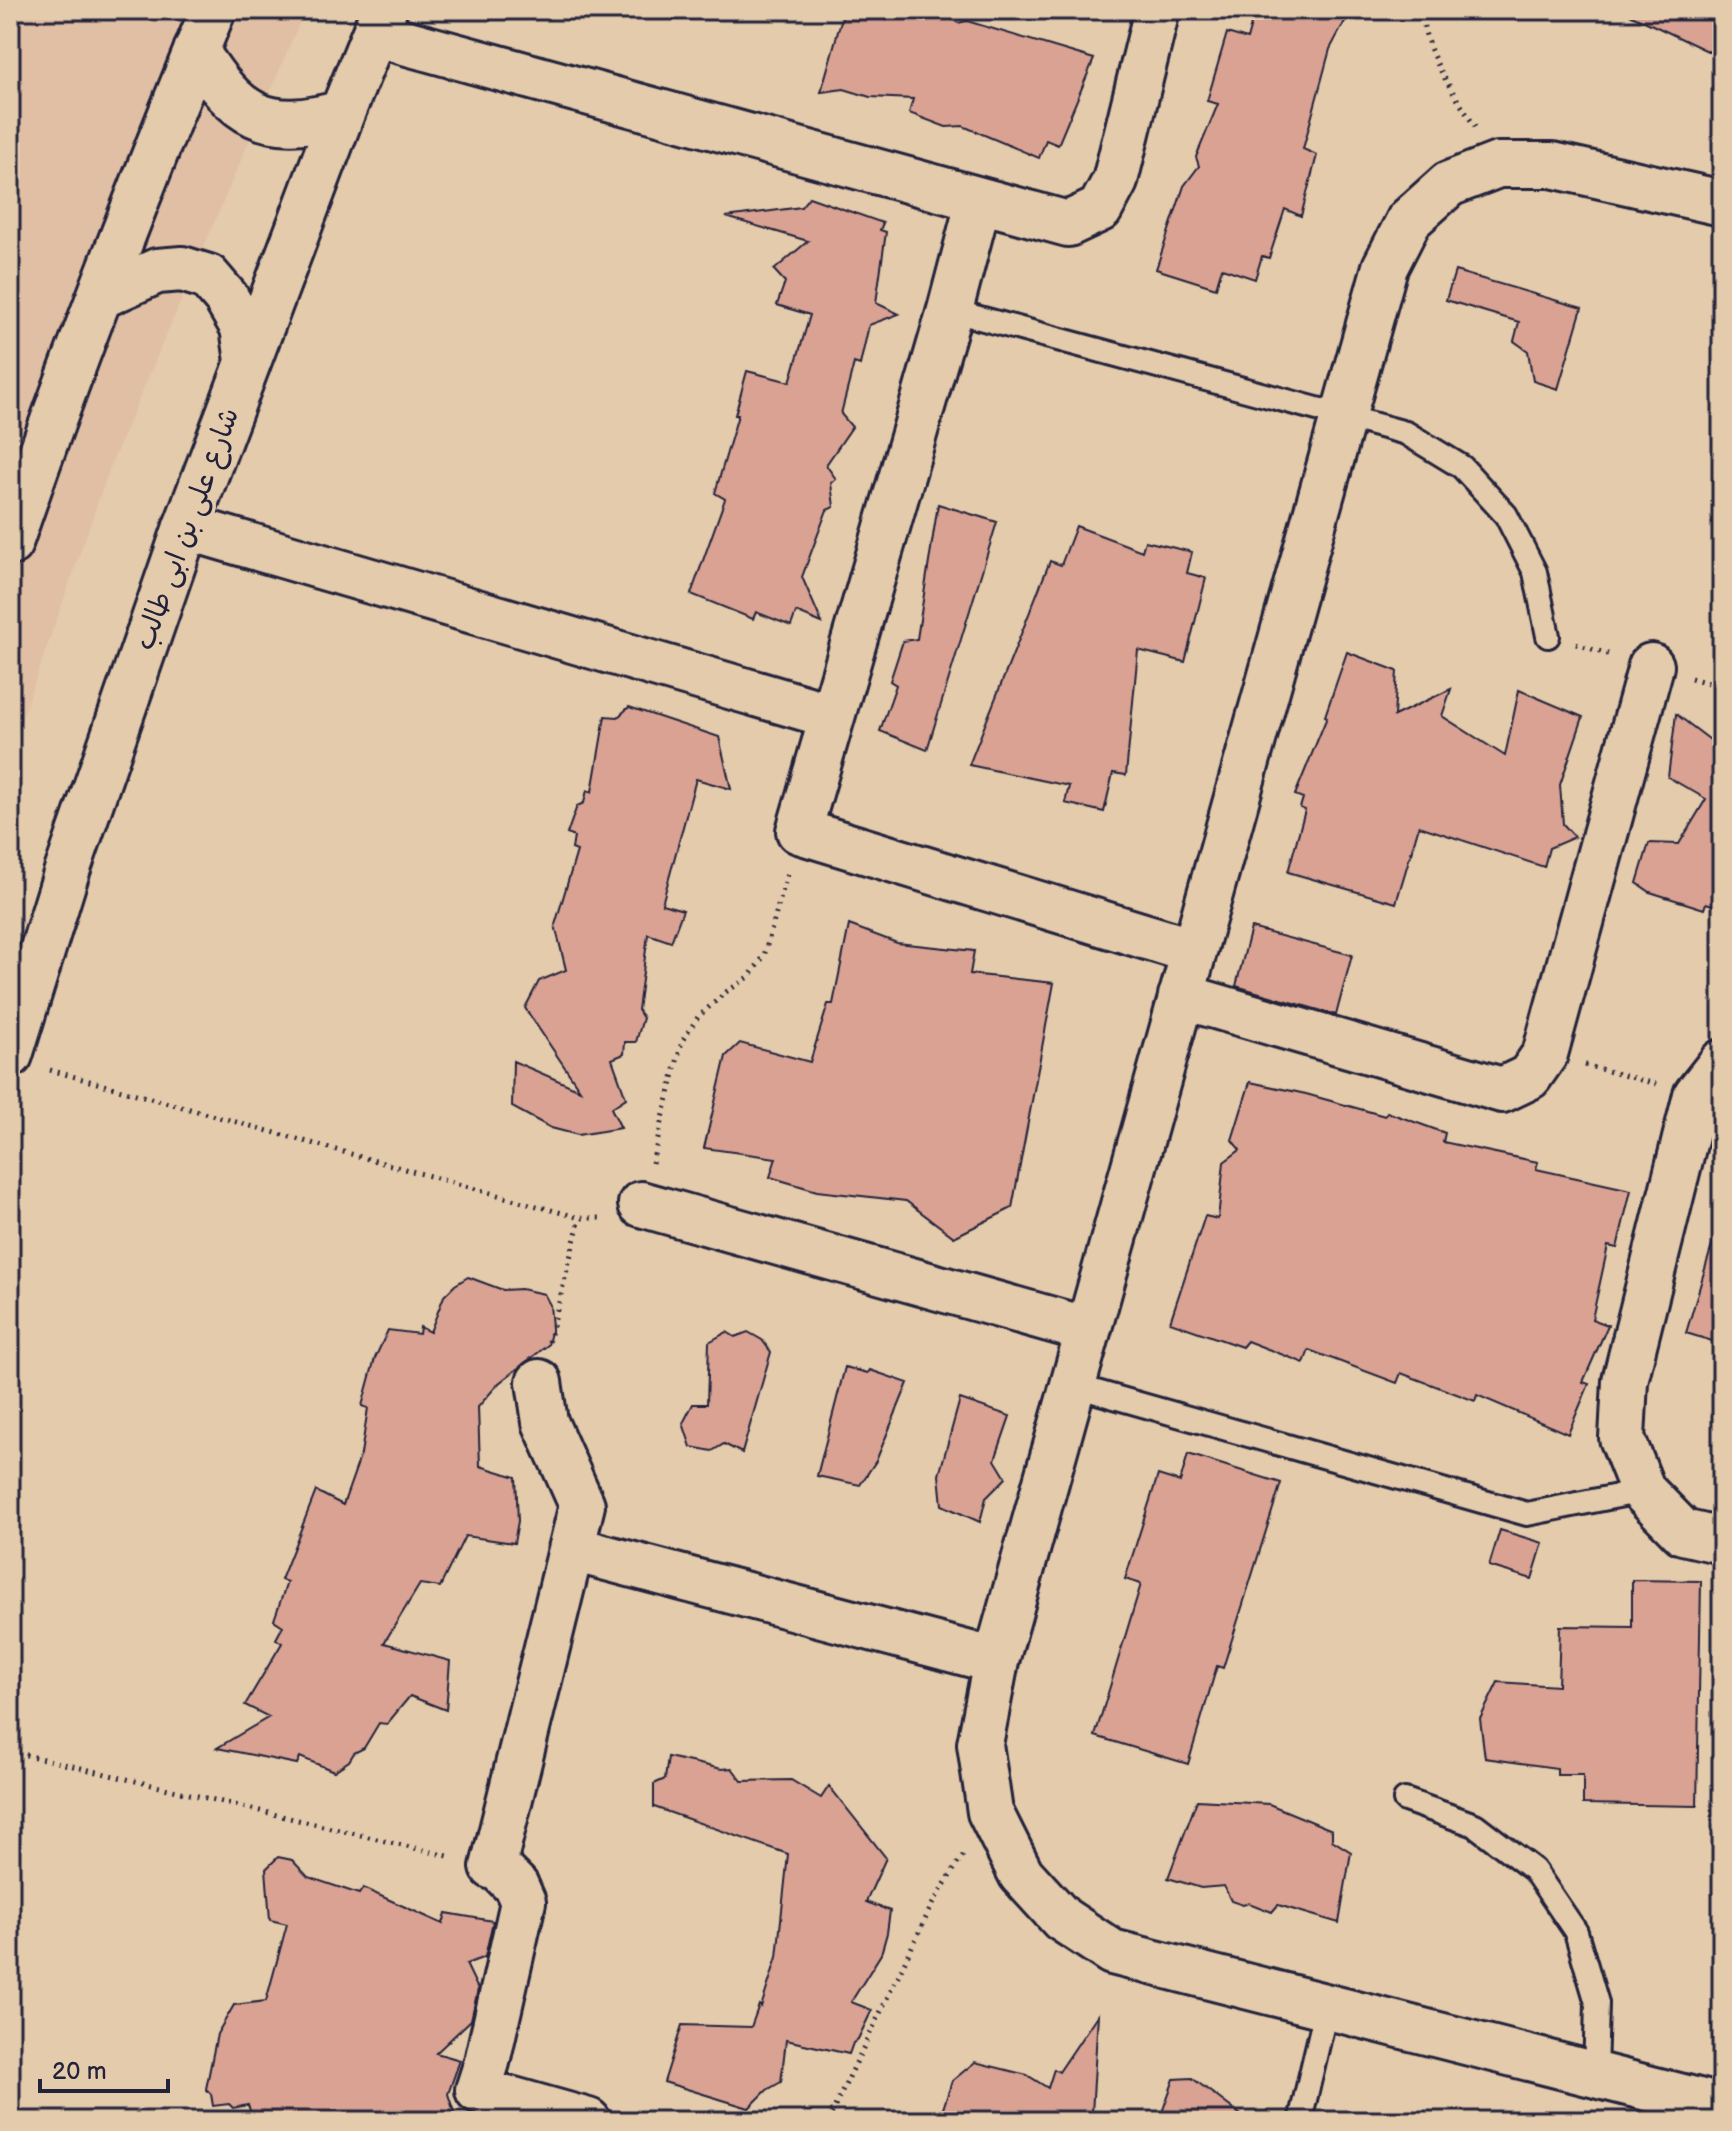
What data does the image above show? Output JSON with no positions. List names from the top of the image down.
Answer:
{
  "streets": {
    "street": ["شارع على بن ابى طالب"]
  },
  "scale_bar": "20 m"
}
